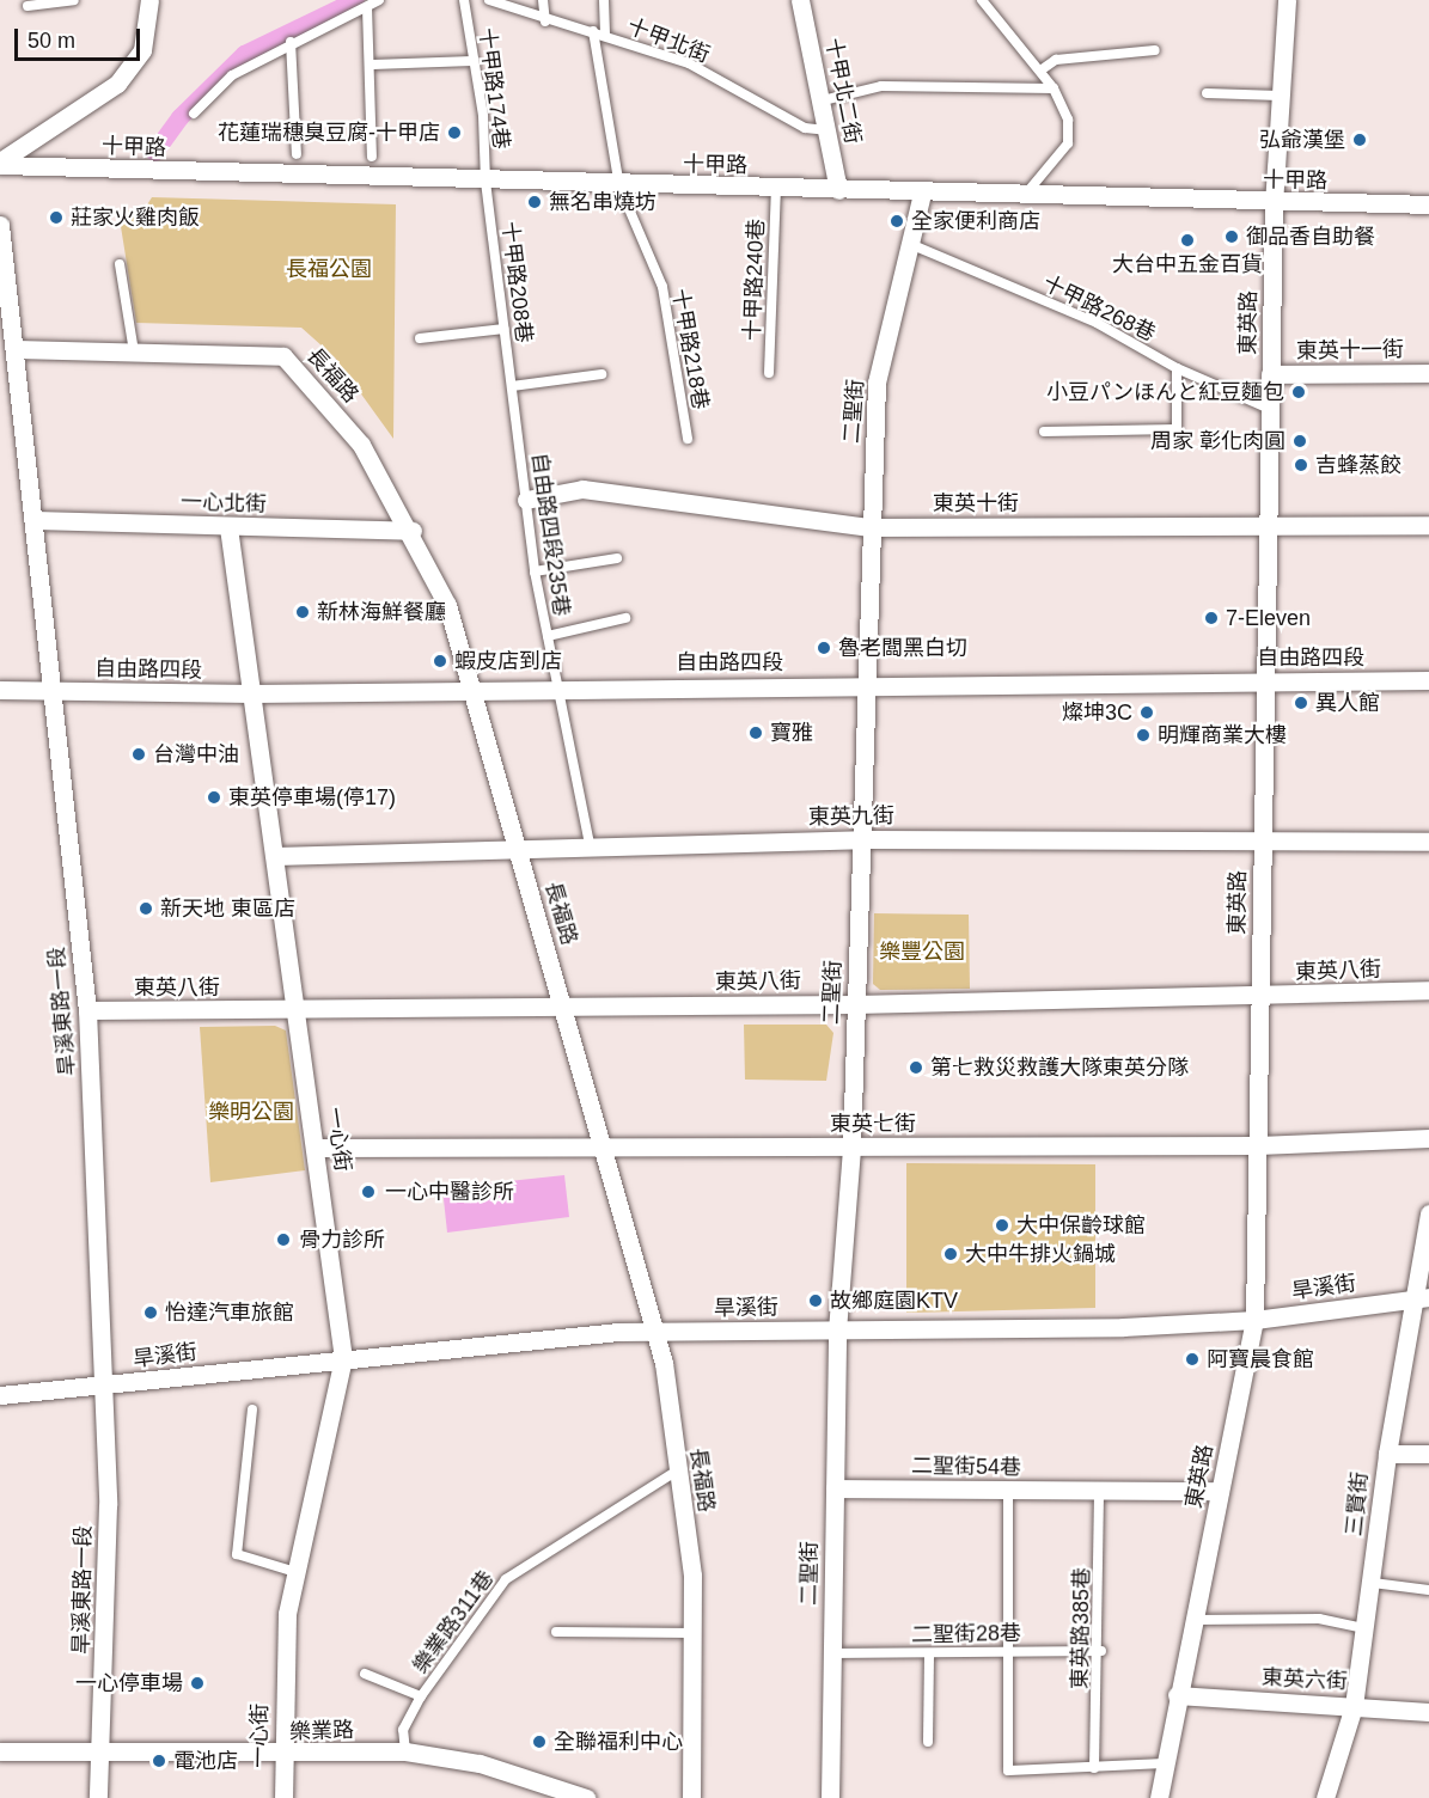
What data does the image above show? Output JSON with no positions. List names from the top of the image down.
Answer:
{
  "streets": {
    "street": [
      "十甲北二街",
      "十甲路",
      "東英路",
      "東英十一街",
      "長福路",
      "二聖街",
      "一心北街",
      "東英十街",
      "自由路四段",
      "東英九街",
      "東英八街",
      "旱溪東路一段",
      "東英七街",
      "一心街",
      "旱溪街",
      "二聖街54巷",
      "三賢街",
      "東英六街",
      "樂業路"
    ],
    "lane": [
      "十甲北街",
      "十甲路174巷",
      "十甲路240巷",
      "十甲路208巷",
      "十甲路268巷",
      "十甲路218巷",
      "自由路四段235巷",
      "樂業路311巷",
      "東英路385巷",
      "二聖街28巷"
    ]
  },
  "crossings": [
    ["十甲北街", "十甲北二街"],
    ["十甲北街", "十甲路218巷"],
    ["十甲路174巷", "十甲路"],
    ["十甲路174巷", "十甲路208巷"],
    ["十甲北二街", "十甲路"],
    ["十甲路", "十甲路240巷"],
    ["十甲路", "十甲路208巷"],
    ["十甲路", "東英路"],
    ["十甲路", "十甲路218巷"],
    ["十甲路", "二聖街"],
    ["十甲路208巷", "自由路四段235巷"],
    ["十甲路268巷", "東英路"],
    ["十甲路268巷", "二聖街"],
    ["東英路", "東英十一街"],
    ["東英路", "東英十街"],
    ["東英路", "自由路四段"],
    ["東英路", "東英九街"],
    ["東英路", "東英八街"],
    ["東英路", "東英七街"],
    ["東英路", "旱溪街"],
    ["東英路", "二聖街54巷"],
    ["東英路", "東英六街"],
    ["長福路", "一心北街"],
    ["長福路", "自由路四段"],
    ["長福路", "東英九街"],
    ["長福路", "東英八街"],
    ["長福路", "旱溪東路一段"],
    ["長福路", "東英七街"],
    ["長福路", "旱溪街"],
    ["長福路", "樂業路311巷"],
    ["二聖街", "東英十街"],
    ["二聖街", "自由路四段"],
    ["二聖街", "東英九街"],
    ["二聖街", "東英八街"],
    ["二聖街", "東英七街"],
    ["二聖街", "旱溪街"],
    ["二聖街", "二聖街54巷"],
    ["二聖街", "二聖街28巷"],
    ["一心北街", "旱溪東路一段"],
    ["一心北街", "一心街"],
    ["東英十街", "自由路四段235巷"],
    ["自由路四段235巷", "自由路四段"],
    ["自由路四段235巷", "東英九街"],
    ["自由路四段", "旱溪東路一段"],
    ["自由路四段", "一心街"],
    ["東英九街", "一心街"],
    ["東英八街", "旱溪東路一段"],
    ["東英八街", "一心街"],
    ["旱溪東路一段", "旱溪街"],
    ["旱溪東路一段", "樂業路"],
    ["東英七街", "一心街"],
    ["一心街", "旱溪街"],
    ["一心街", "樂業路"],
    ["旱溪街", "三賢街"],
    ["二聖街54巷", "東英路385巷"],
    ["三賢街", "東英六街"],
    ["樂業路311巷", "樂業路"],
    ["東英路385巷", "二聖街28巷"]
  ],
  "parks": ["長福公園", "樂豐公園", "樂明公園"],
  "places": [
    "花蓮瑞穗臭豆腐-十甲店",
    "弘爺漢堡",
    "無名串燒坊",
    "莊家火雞肉飯",
    "全家便利商店",
    "御品香自助餐",
    "大台中五金百貨",
    "小豆パンほんと紅豆麵包",
    "周家 彰化肉圓",
    "吉蜂蒸餃",
    "新林海鮮餐廳",
    "7-Eleven",
    "魯老闆黑白切",
    "蝦皮店到店",
    "異人館",
    "燦坤3C",
    "寶雅",
    "明輝商業大樓",
    "台灣中油",
    "東英停車場(停17)",
    "新天地 東區店",
    "第七救災救護大隊東英分隊",
    "一心中醫診所",
    "大中保齡球館",
    "骨力診所",
    "大中牛排火鍋城",
    "故鄉庭園KTV",
    "怡達汽車旅館",
    "阿寶晨食館",
    "一心停車場",
    "全聯福利中心",
    "電池店"
  ],
  "scale_bar": "50 m"
}
